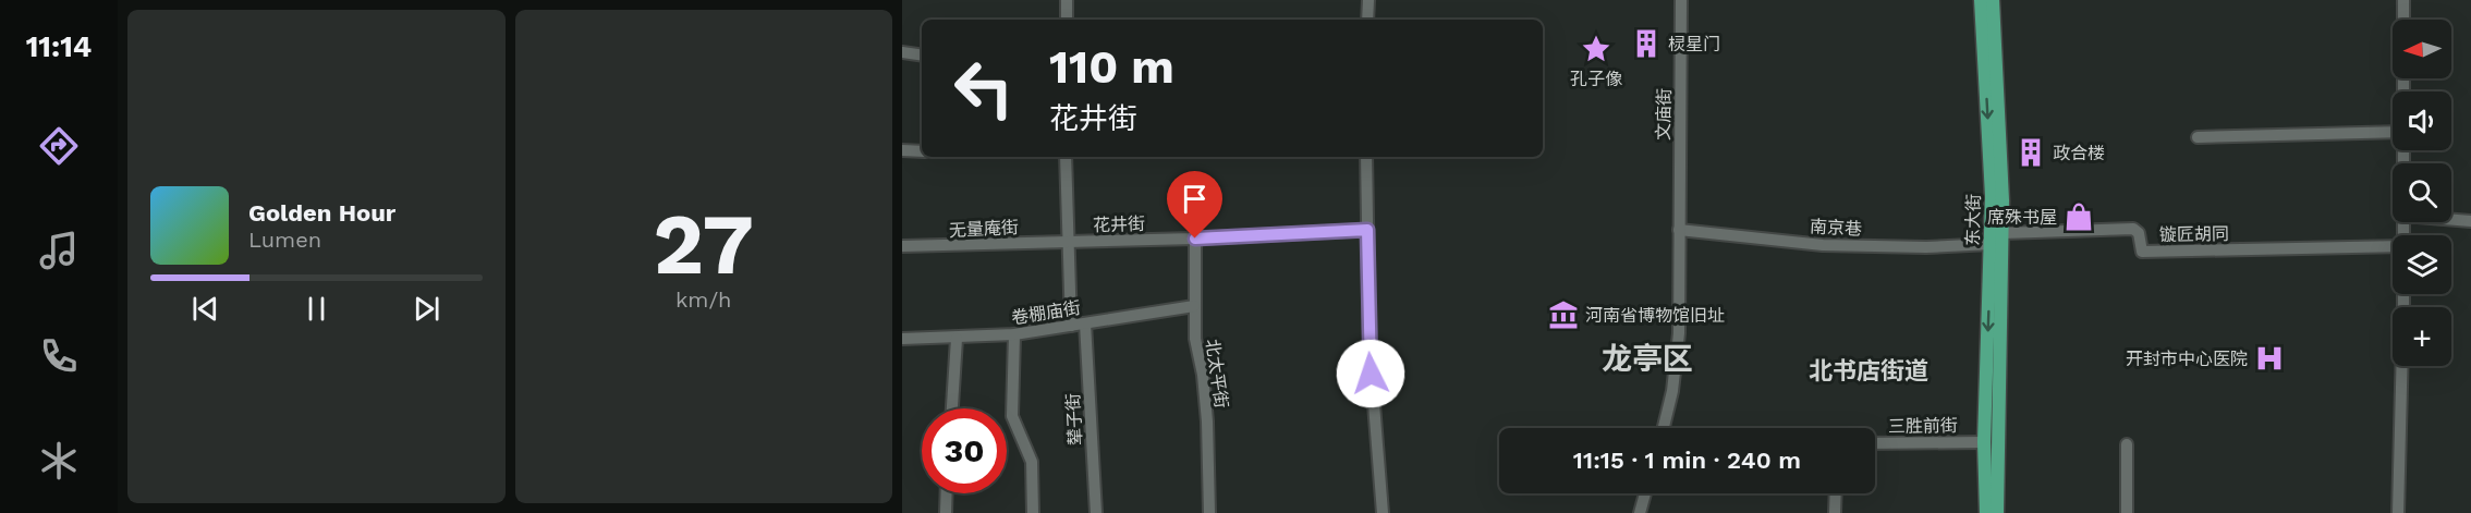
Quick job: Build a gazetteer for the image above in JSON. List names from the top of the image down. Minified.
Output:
{"streets":{"main road":["东大街"],"street":["文庙街","花井街","南京巷","无量庵街","镟匠胡同","卷棚庙街","北太平街","辇子街","三胜前街"]},"crossings":[["文庙街","南京巷"],["东大街","南京巷"],["东大街","镟匠胡同"],["东大街","三胜前街"],["花井街","无量庵街"],["花井街","北太平街"],["卷棚庙街","北太平街"],["卷棚庙街","辇子街"]],"districts":["龙亭区","北书店街道"],"places":{"building":["棂星门","政合楼"],"place":["孔子像"],"shop":["席殊书屋"],"museum":["河南省博物馆旧址"],"hospital":["开封市中心医院"]},"north":"left","page":{"tabs":"11:14","tile":["27","km/h"],"map_buttons":"+","turn":["110 m","花井街"],"song":["Golden Hour","Lumen"],"limit":"30","trip":"11:15 · 1 min · 240 m"}}
